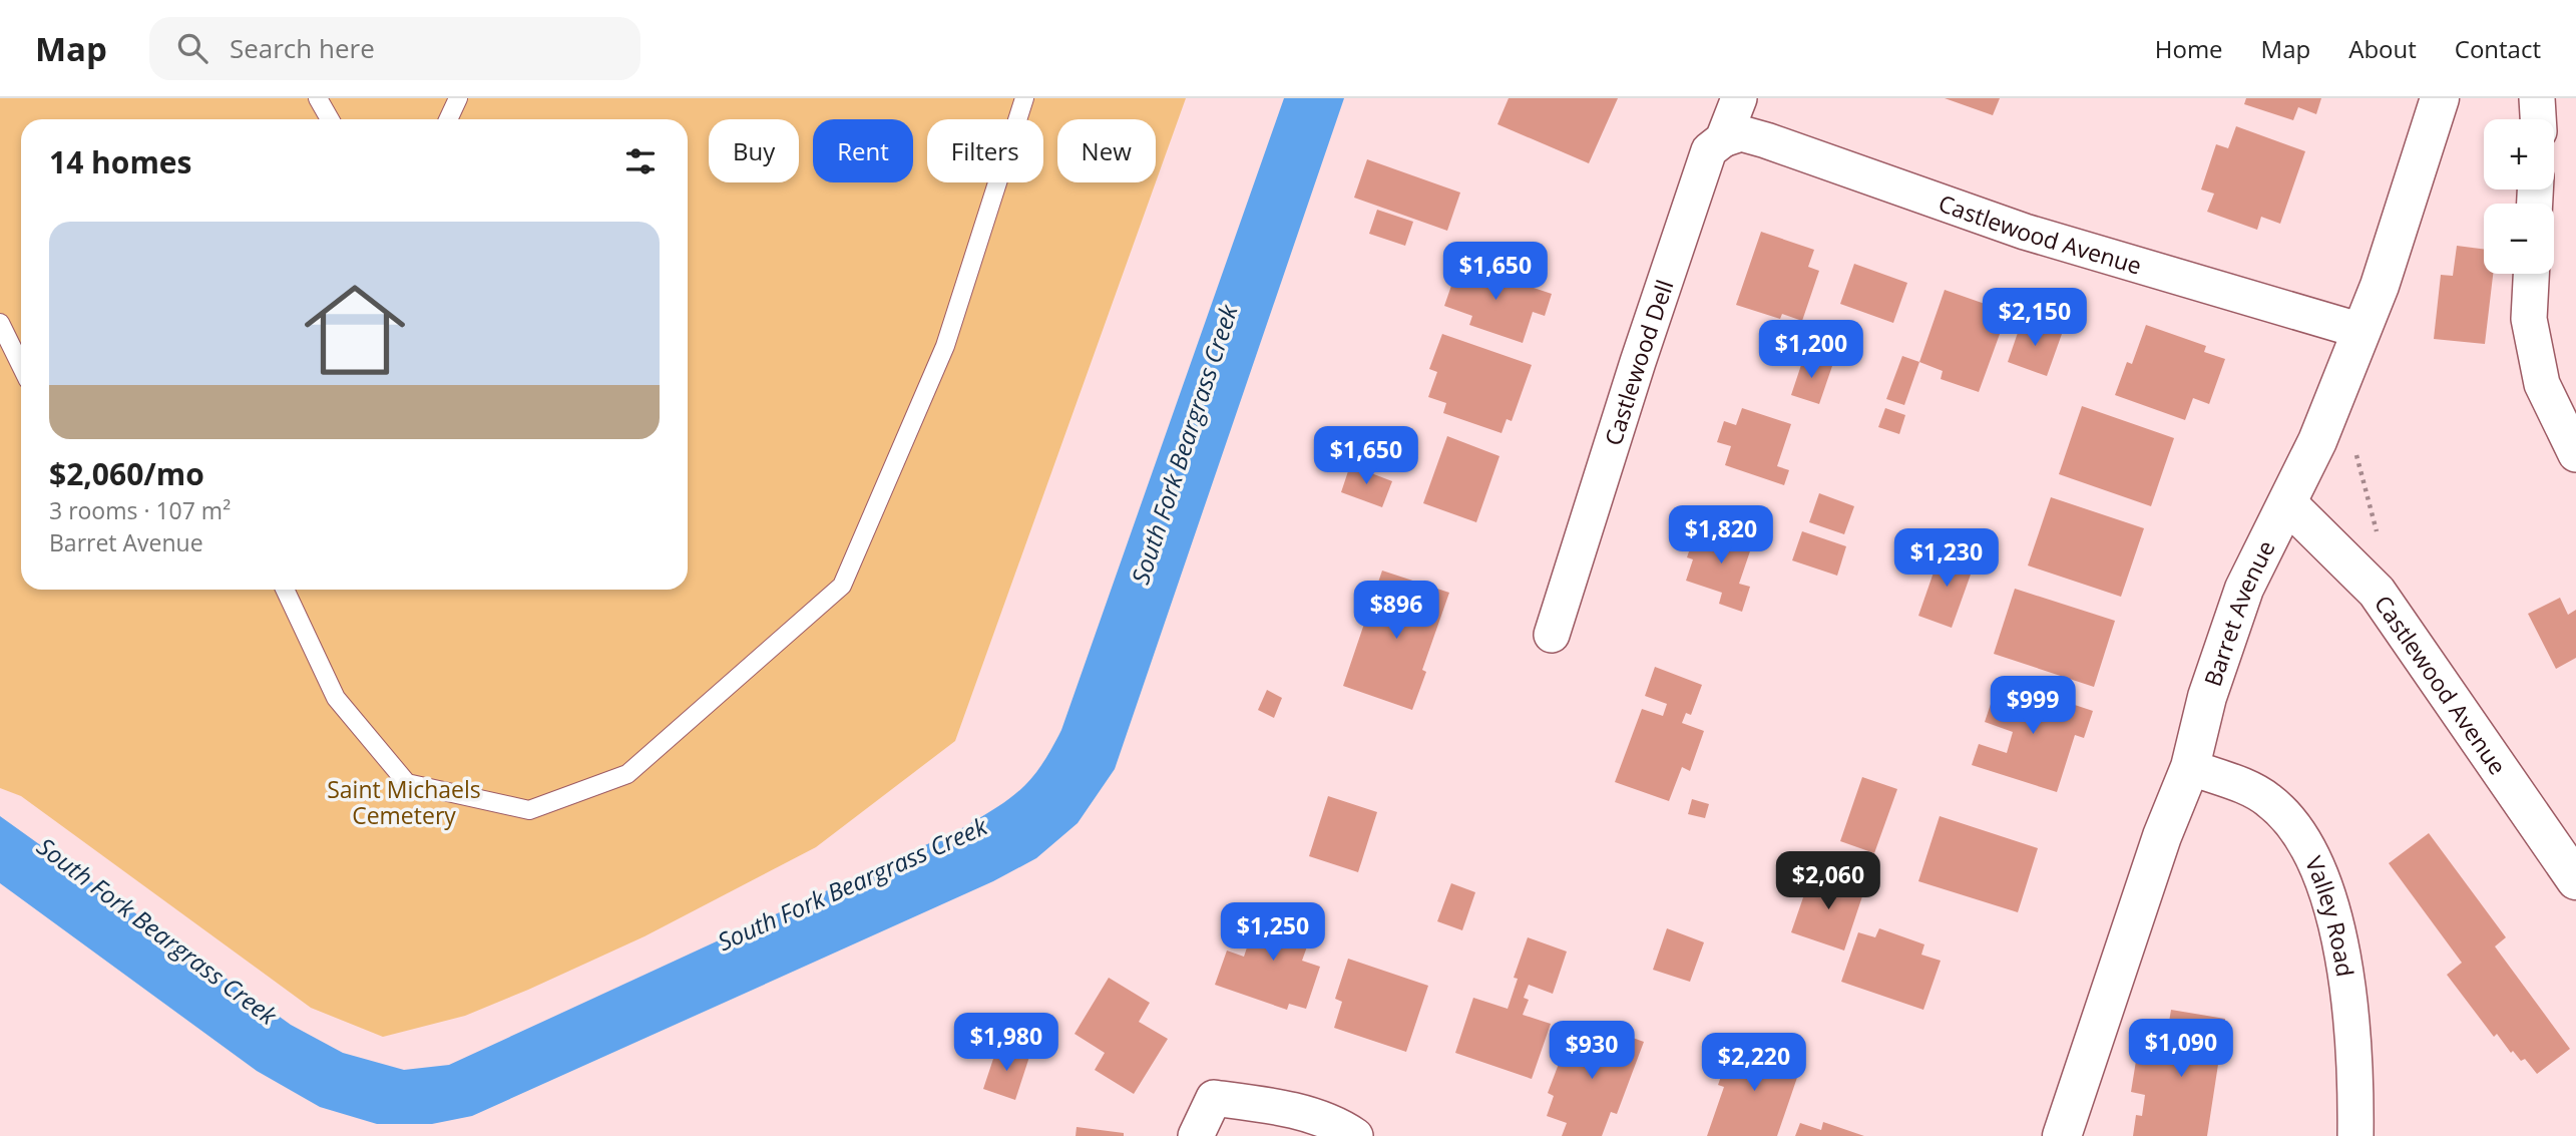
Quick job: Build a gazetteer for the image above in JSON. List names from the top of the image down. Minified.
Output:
{"streets":{"street":["Castlewood Avenue","Castlewood Dell","Barret Avenue","Valley Road"]},"crossings":[["Castlewood Avenue","Castlewood Dell"],["Castlewood Avenue","Barret Avenue"],["Barret Avenue","Valley Road"]],"water":["South Fork Beargrass Creek"],"parks":["Saint Michaels Cemetery"],"page":{"header":"Map","search":"Search here","nav":["Home","Map","About","Contact"],"map_buttons":["+","−"],"chip":["Buy","Rent","Filters","New"],"heading":"14 homes","list":[{"name":"$2,060/mo","note":"3 rooms · 107 m² · Barret Avenue"}],"price":["$1,650","$2,150","$1,200","$1,650","$1,820","$1,230","$896","$999","$2,060","$1,250","$1,980","$1,090","$930","$2,220"]}}
